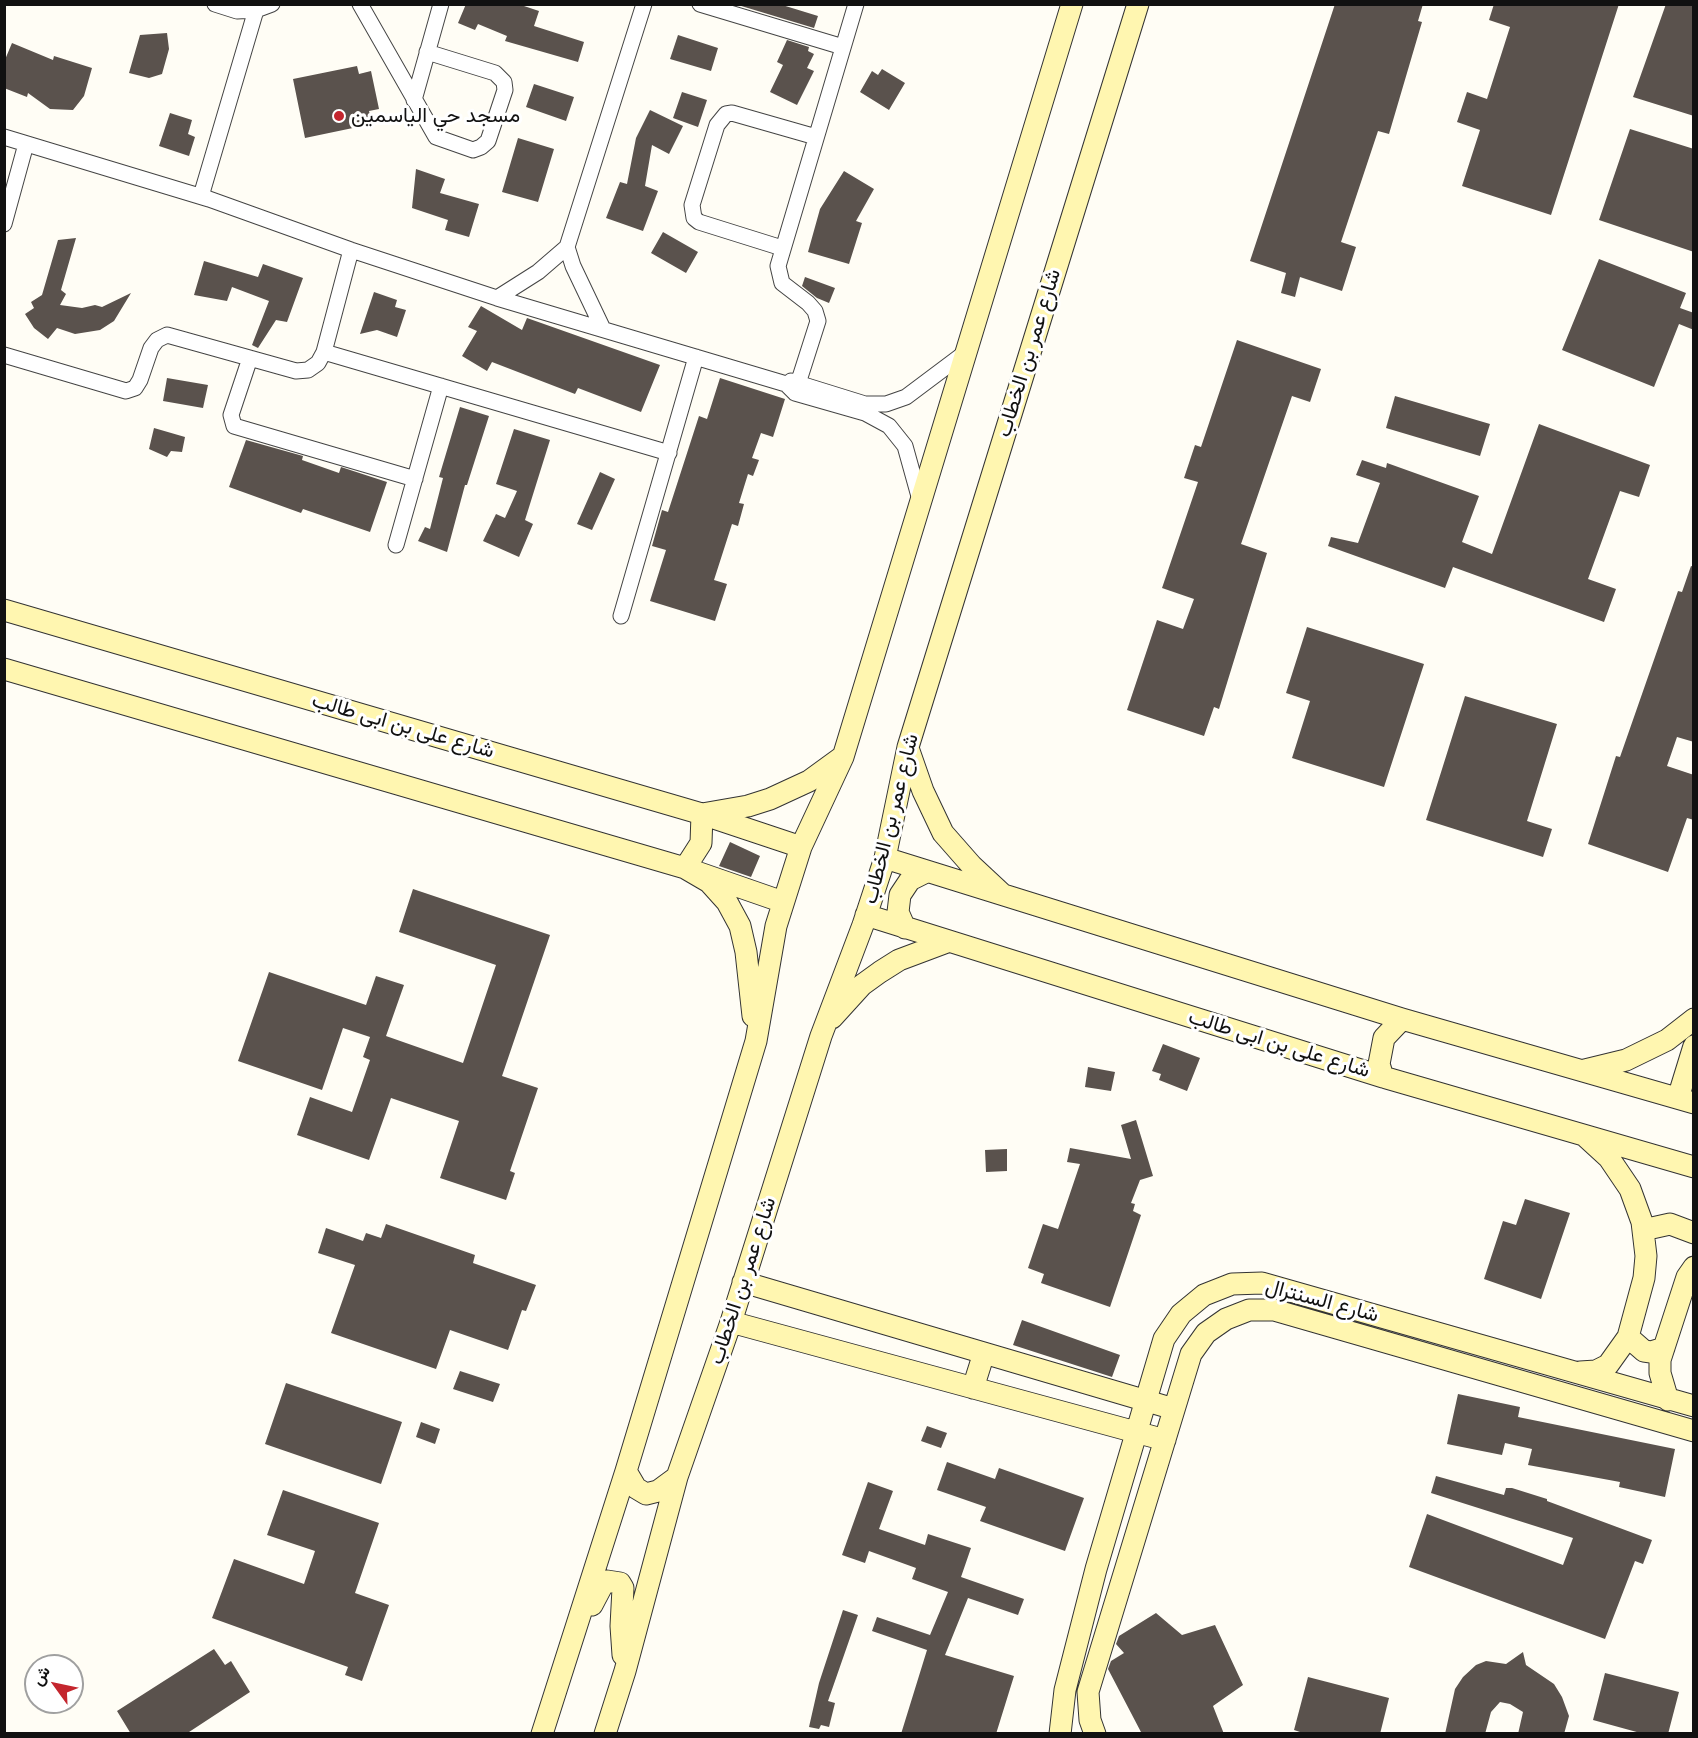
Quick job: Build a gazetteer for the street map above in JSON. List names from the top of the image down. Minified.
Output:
{"streets":{"street":["شارع عمر بن الخطاب","شارع على بن ابى طالب","شارع السنترال"]},"crossings":[["شارع عمر بن الخطاب","شارع على بن ابى طالب"]],"places":["مسجد حي الياسمين"],"north":"top left"}
